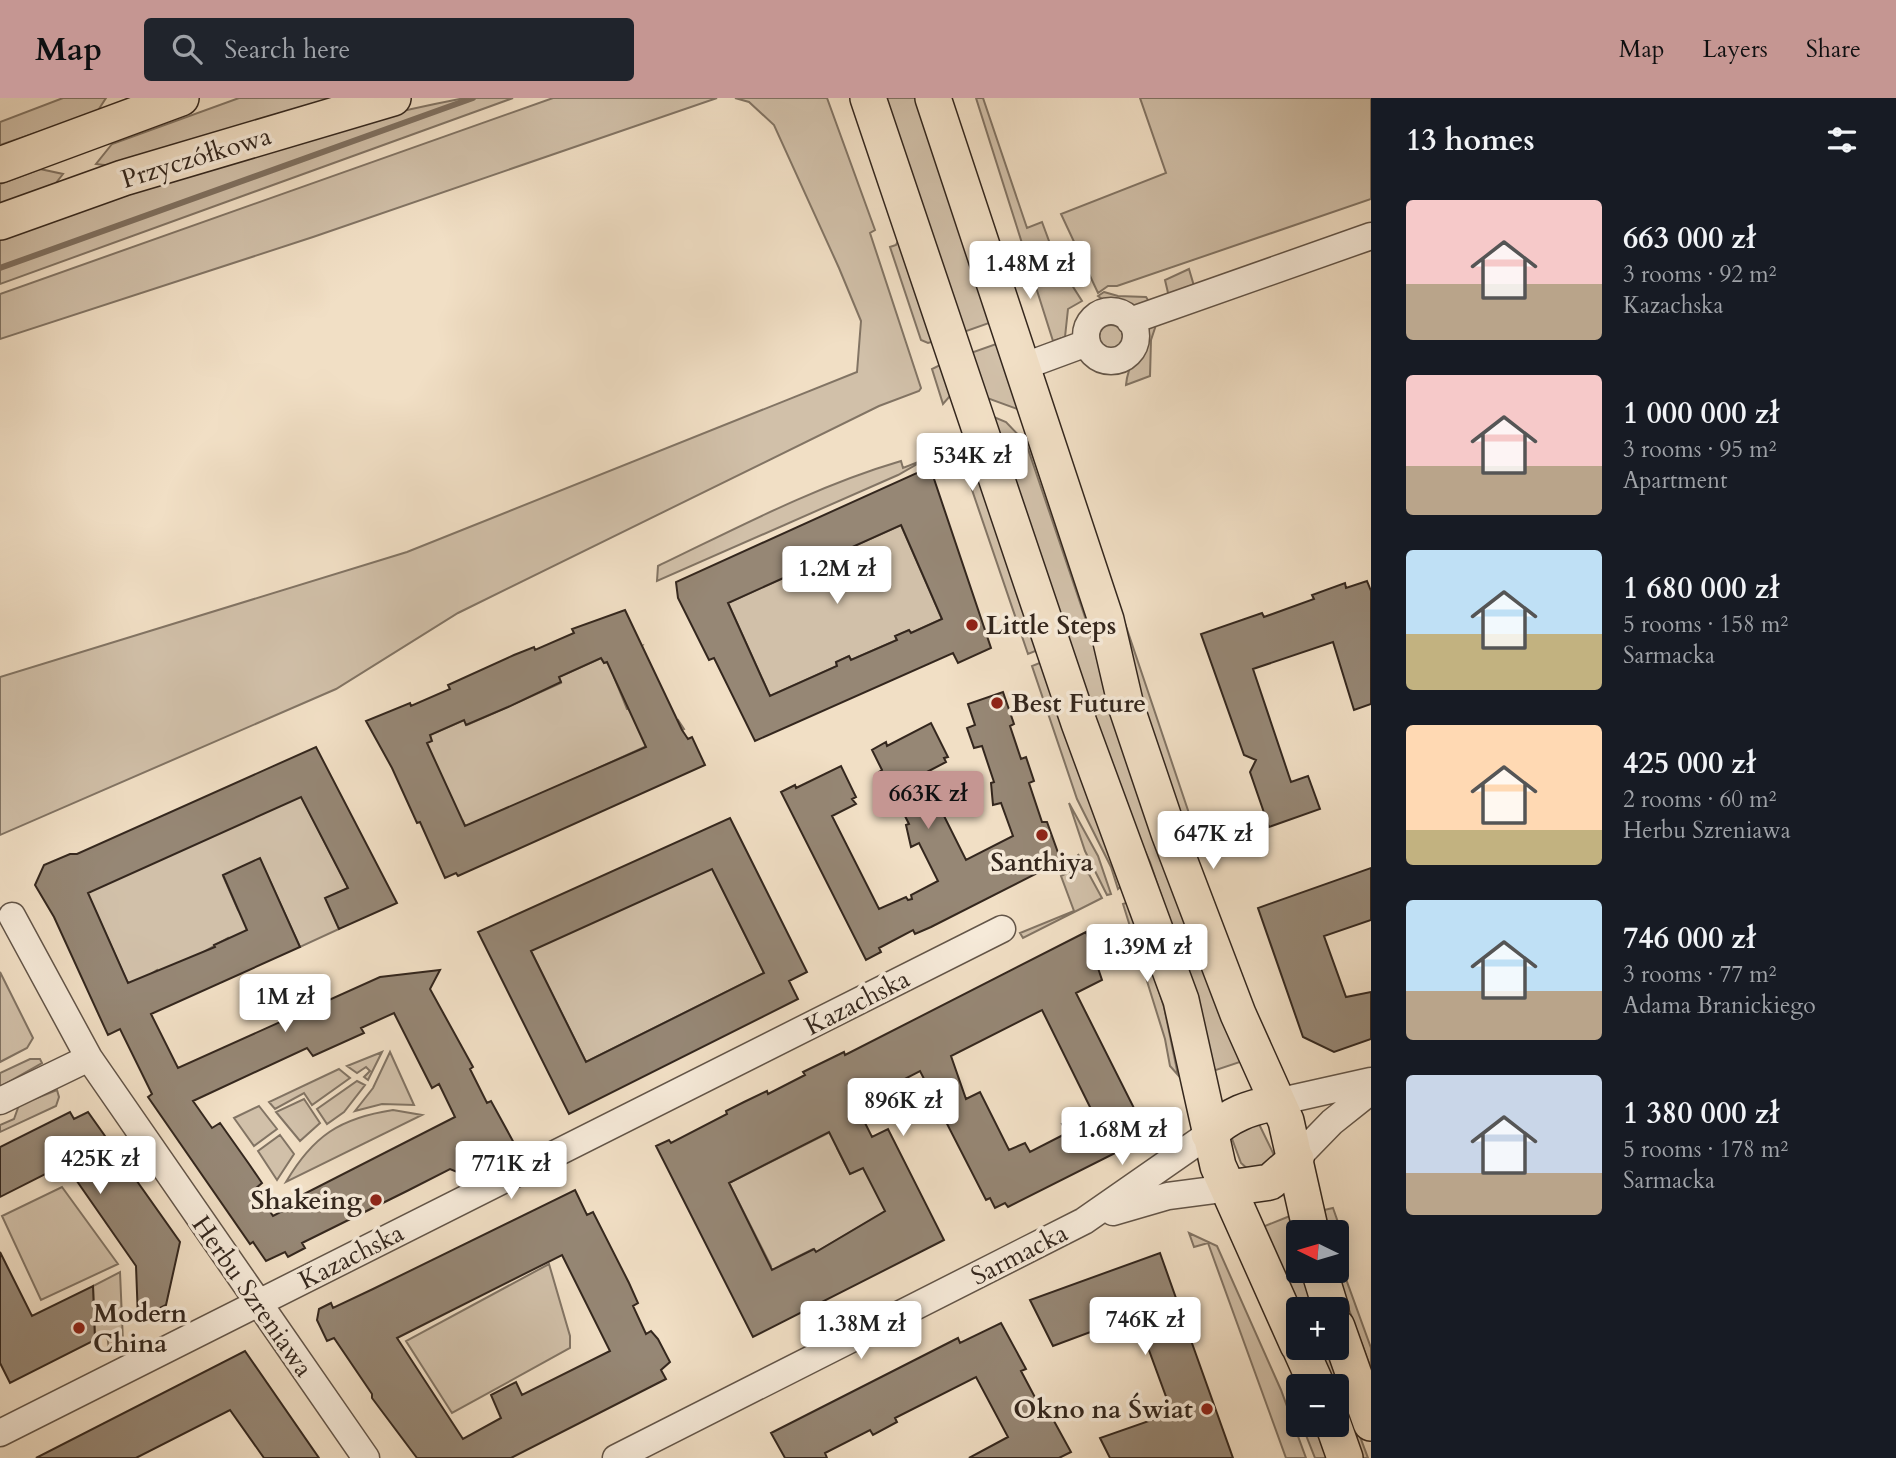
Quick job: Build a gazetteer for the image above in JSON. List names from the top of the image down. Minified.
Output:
{"streets":{"main road":["Przyczółkowa","Sarmacka"],"street":["Kazachska","Herbu Szreniawa"]},"crossings":[["Kazachska","Herbu Szreniawa"]],"places":["Little Steps","Best Future","Santhiya","Shakeing","Modern China","Okno na Świat"],"north":"left","page":{"header":"Map","search":"Search here","nav":["Map","Layers","Share"],"heading":"13 homes","list":[{"name":"663 000 zł","note":"3 rooms · 92 m² · Kazachska"},{"name":"1 000 000 zł","note":"3 rooms · 95 m² · Apartment"},{"name":"1 680 000 zł","note":"5 rooms · 158 m² · Sarmacka"},{"name":"425 000 zł","note":"2 rooms · 60 m² · Herbu Szreniawa"},{"name":"746 000 zł","note":"3 rooms · 77 m² · Adama Branickiego"},{"name":"1 380 000 zł","note":"5 rooms · 178 m² · Sarmacka"}],"price":["1.48M zł","534K zł","1.2M zł","663K zł","647K zł","1.39M zł","1M zł","896K zł","1.68M zł","425K zł","771K zł","746K zł","1.38M zł"],"map_buttons":["+","−"]}}
